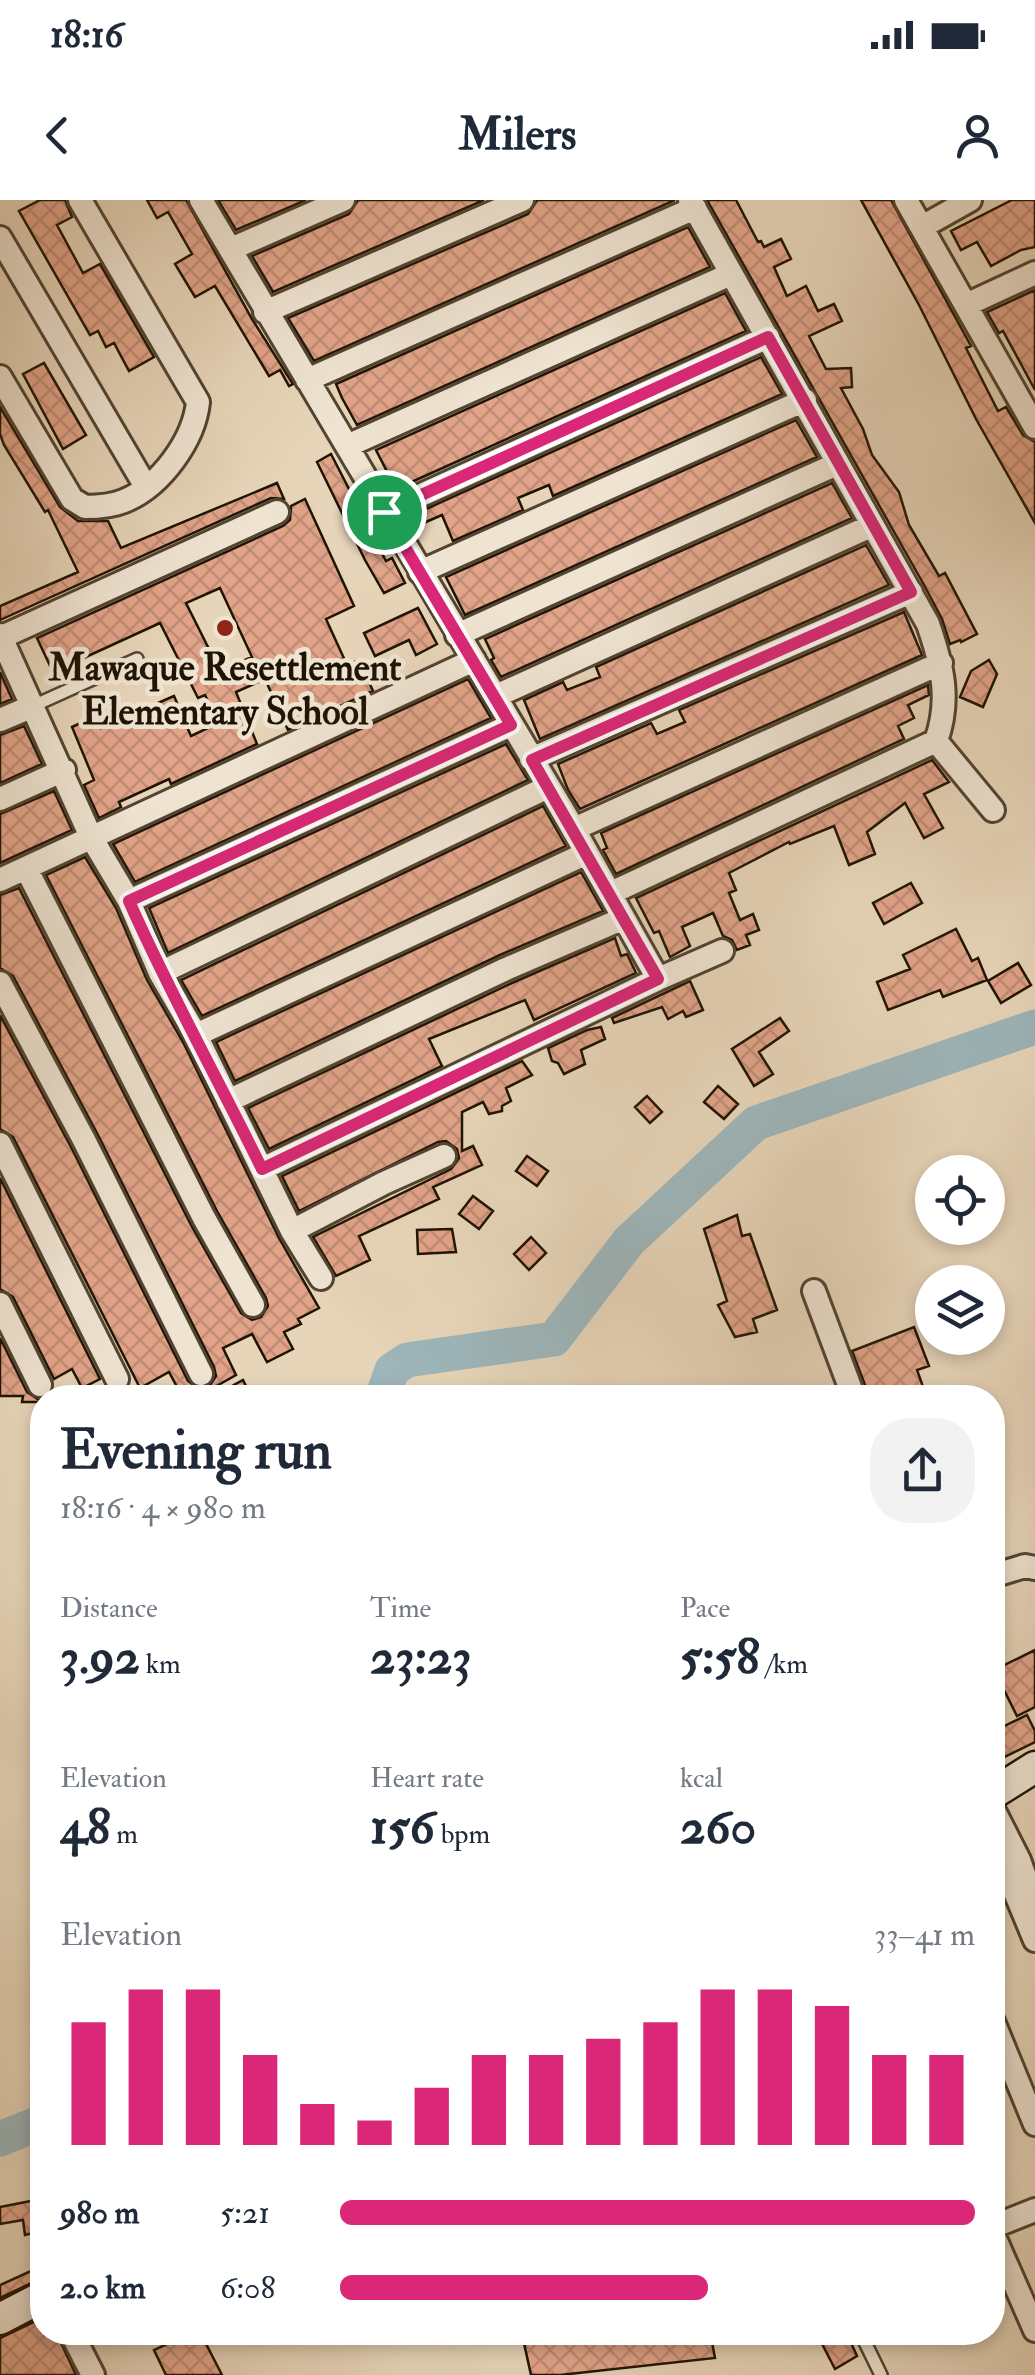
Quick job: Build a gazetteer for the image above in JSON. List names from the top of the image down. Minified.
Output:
{"places":["Mawaque Resettlement Elementary School"],"page":{"status":"18:16","header":"Milers","heading":["Evening run","18:16 · 4 × 980 m"],"stats":[["Distance","3.92 km"],["Time","23:23"],["Pace","5:58 /km"],["Elevation","48 m"],["Heart rate","156 bpm"],["kcal","260"]],"chart":["Elevation","33–41 m"],"list":[{"name":"980 m","note":"5:21"},{"name":"2.0 km","note":"6:08"}]}}
